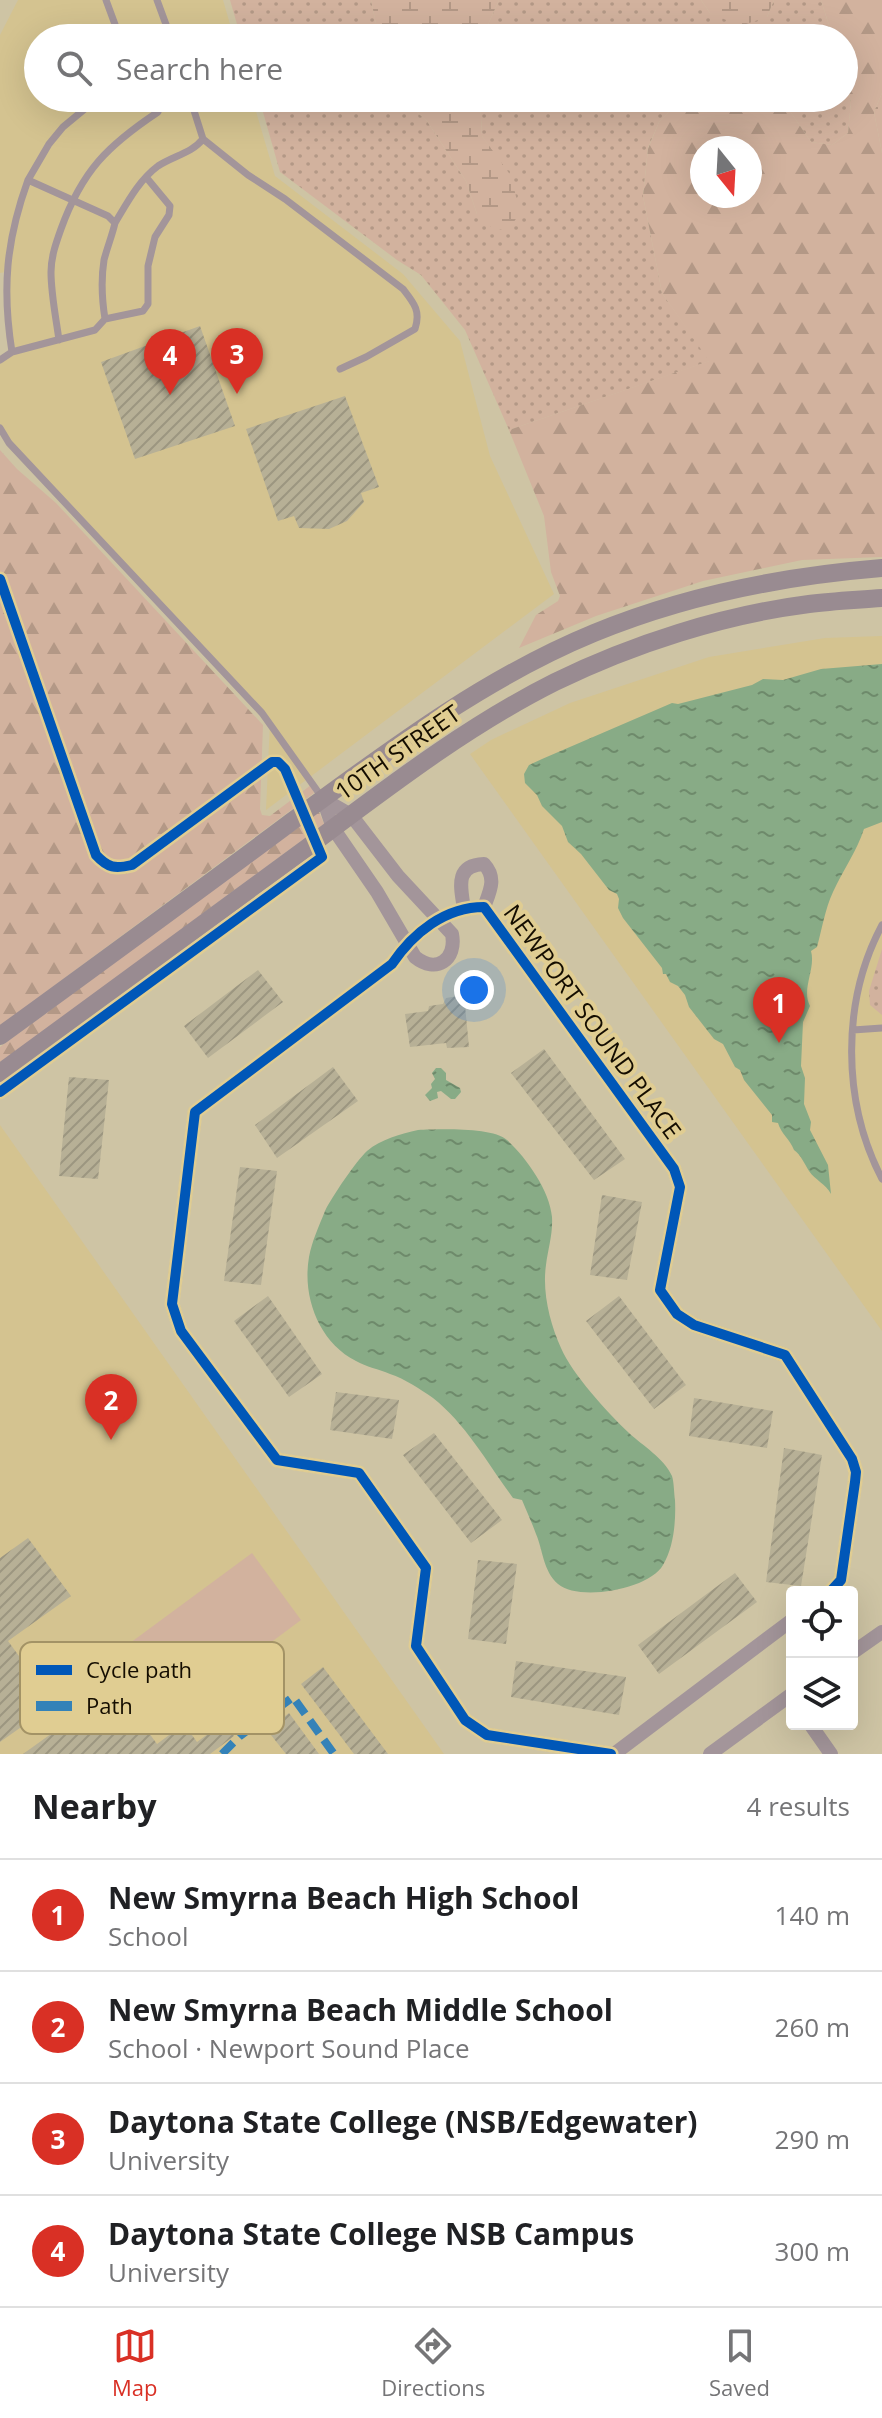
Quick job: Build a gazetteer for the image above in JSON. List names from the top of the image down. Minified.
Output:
{"streets":{"street":["10TH STREET","NEWPORT SOUND PLACE"]},"legend":["Cycle path","Path"],"north":"bottom","page":{"search":"Search here","pins":["3","4","1","2"],"heading":["Nearby","4 results"],"list":[{"mark":"1","name":"New Smyrna Beach High School","note":"School","value":"140 m"},{"mark":"2","name":"New Smyrna Beach Middle School","note":"School · Newport Sound Place","value":"260 m"},{"mark":"3","name":"Daytona State College (NSB/Edgewater)","note":"University","value":"290 m"},{"mark":"4","name":"Daytona State College NSB Campus","note":"University","value":"300 m"}],"nav":["Map","Directions","Saved"]}}
